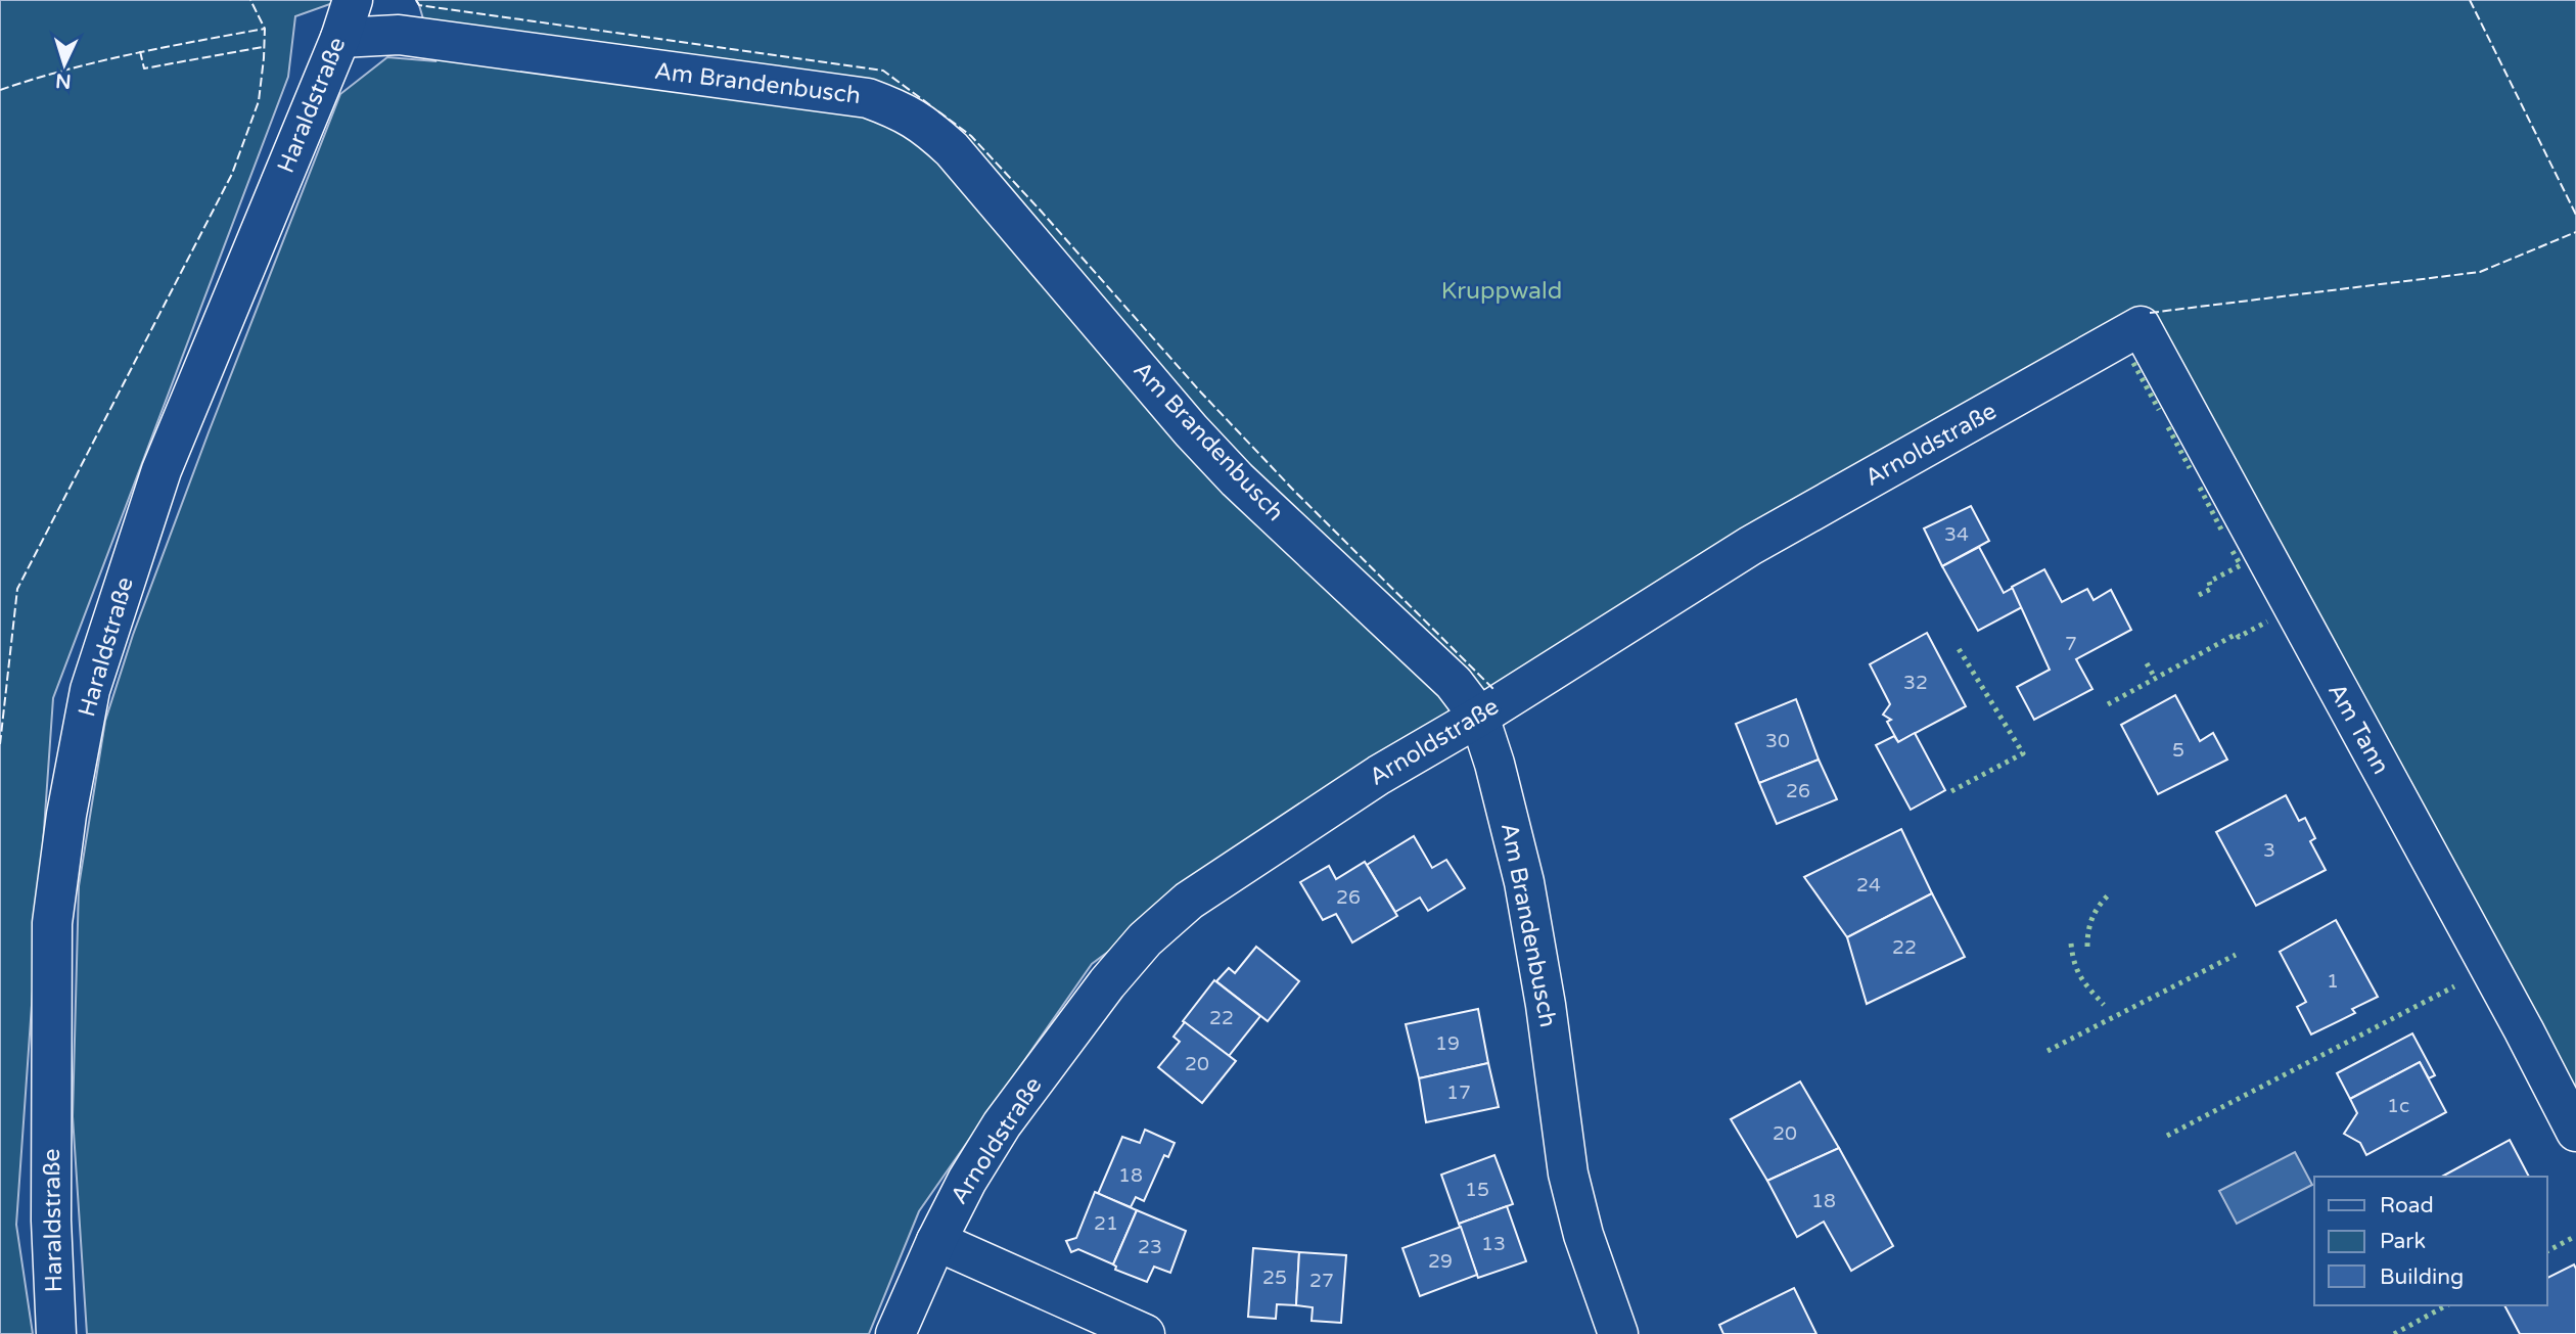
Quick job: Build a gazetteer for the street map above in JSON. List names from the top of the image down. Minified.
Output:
{"streets":{"street":["Am Brandenbusch","Haraldstraße","Arnoldstraße","Am Tann"]},"crossings":[["Am Brandenbusch","Haraldstraße"],["Am Brandenbusch","Arnoldstraße"],["Arnoldstraße","Am Tann"]],"parks":["Kruppwald"],"house_numbers":["34","7","32","30","5","26","3","24","26","22","1","22","19","20","17","1c","20","18","15","18","21","13","23","29","25","27"],"legend":["Road","Park","Building"],"north":"bottom"}
